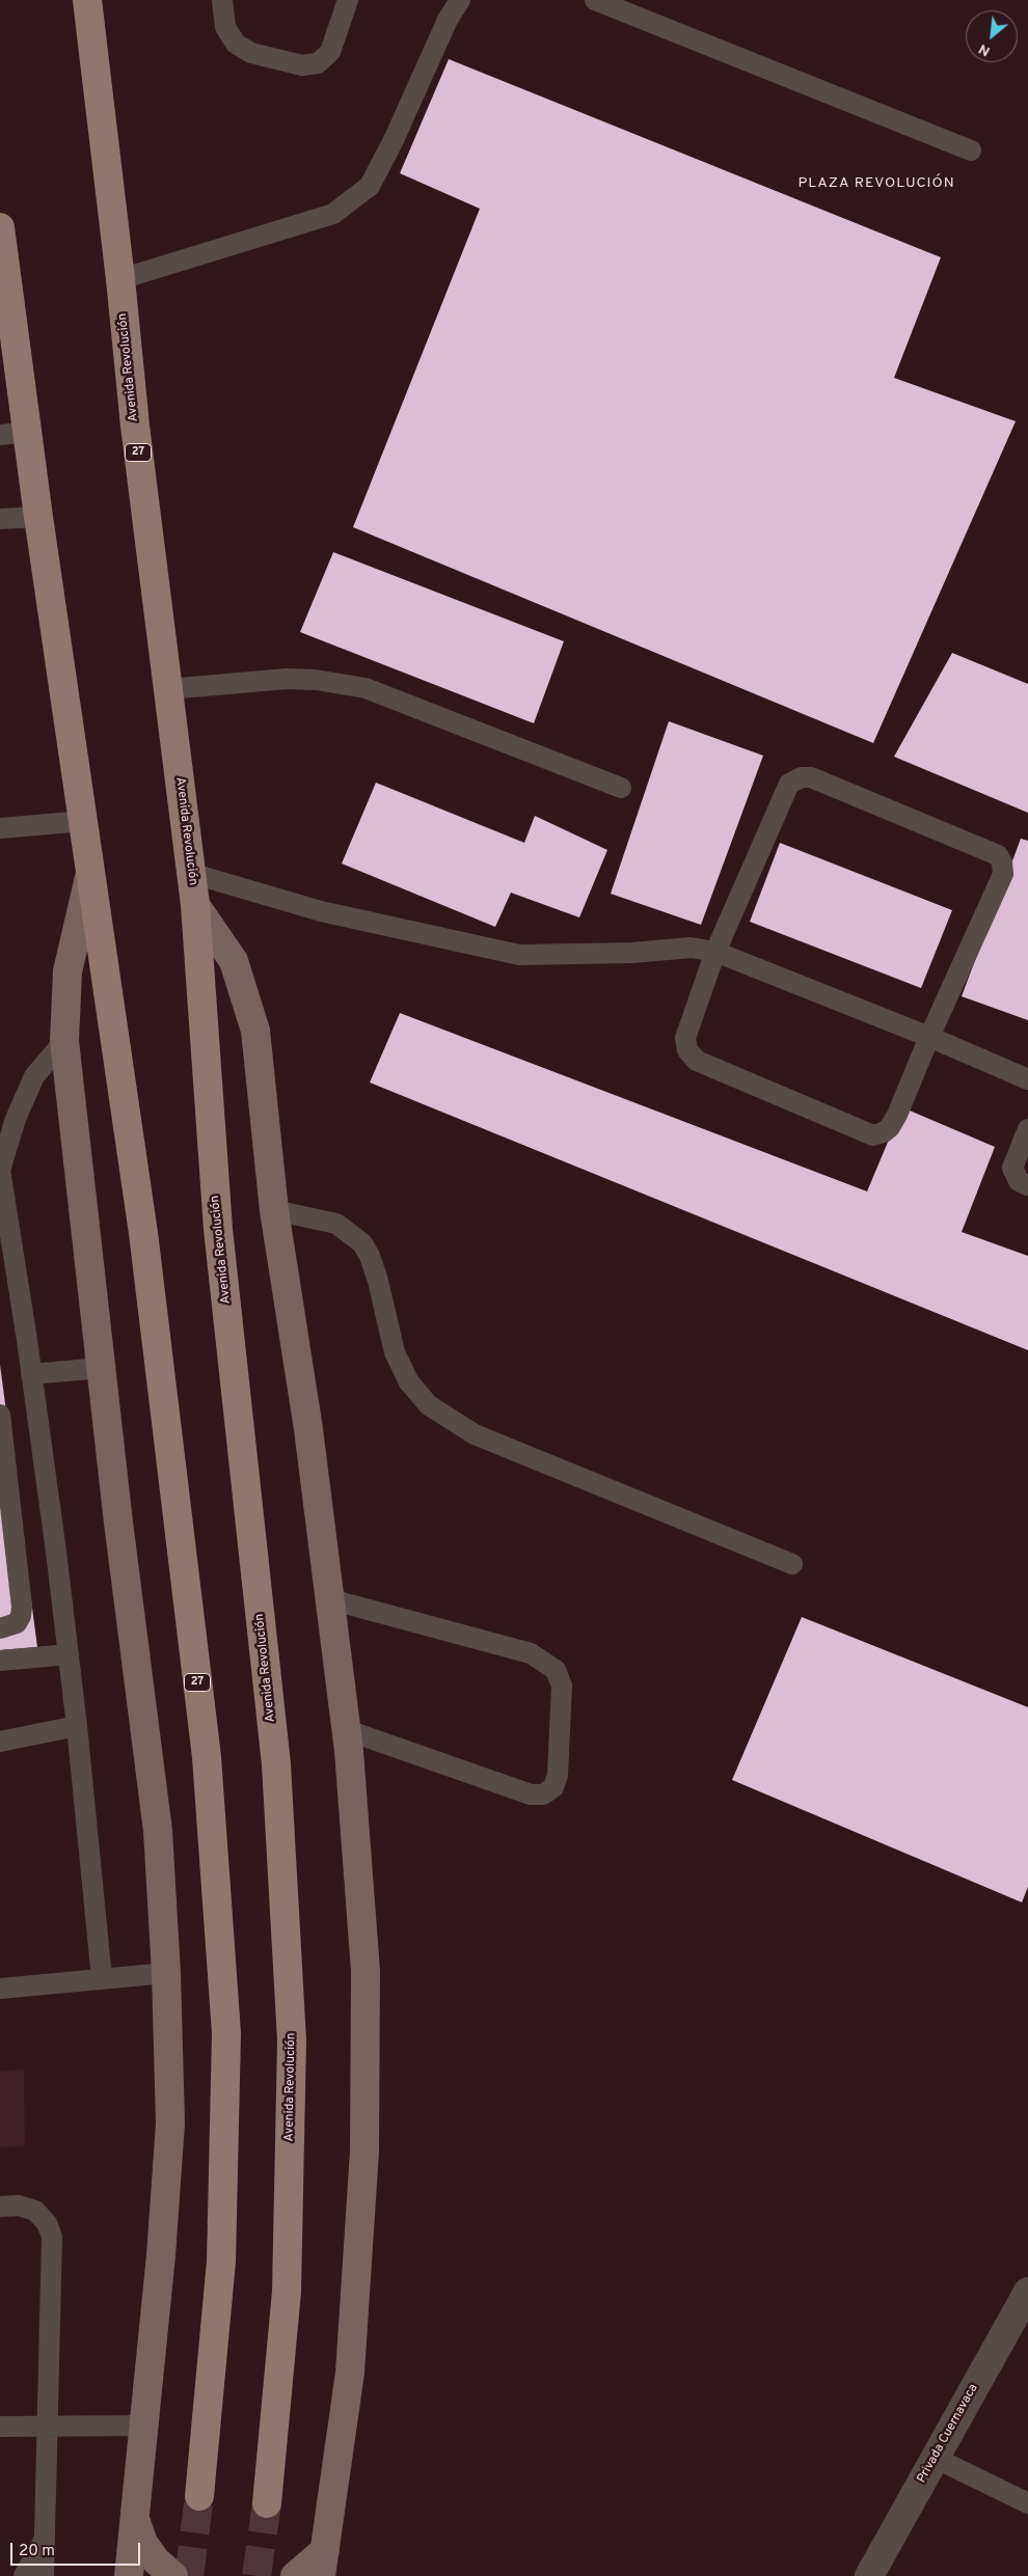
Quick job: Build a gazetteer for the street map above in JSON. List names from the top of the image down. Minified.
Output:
{"streets":{"main road":["Avenida Revolución","27"],"street":["Privada Cuernavaca"]},"districts":["PLAZA REVOLUCIÓN"],"scale_bar":"20 m","north":"bottom left"}
